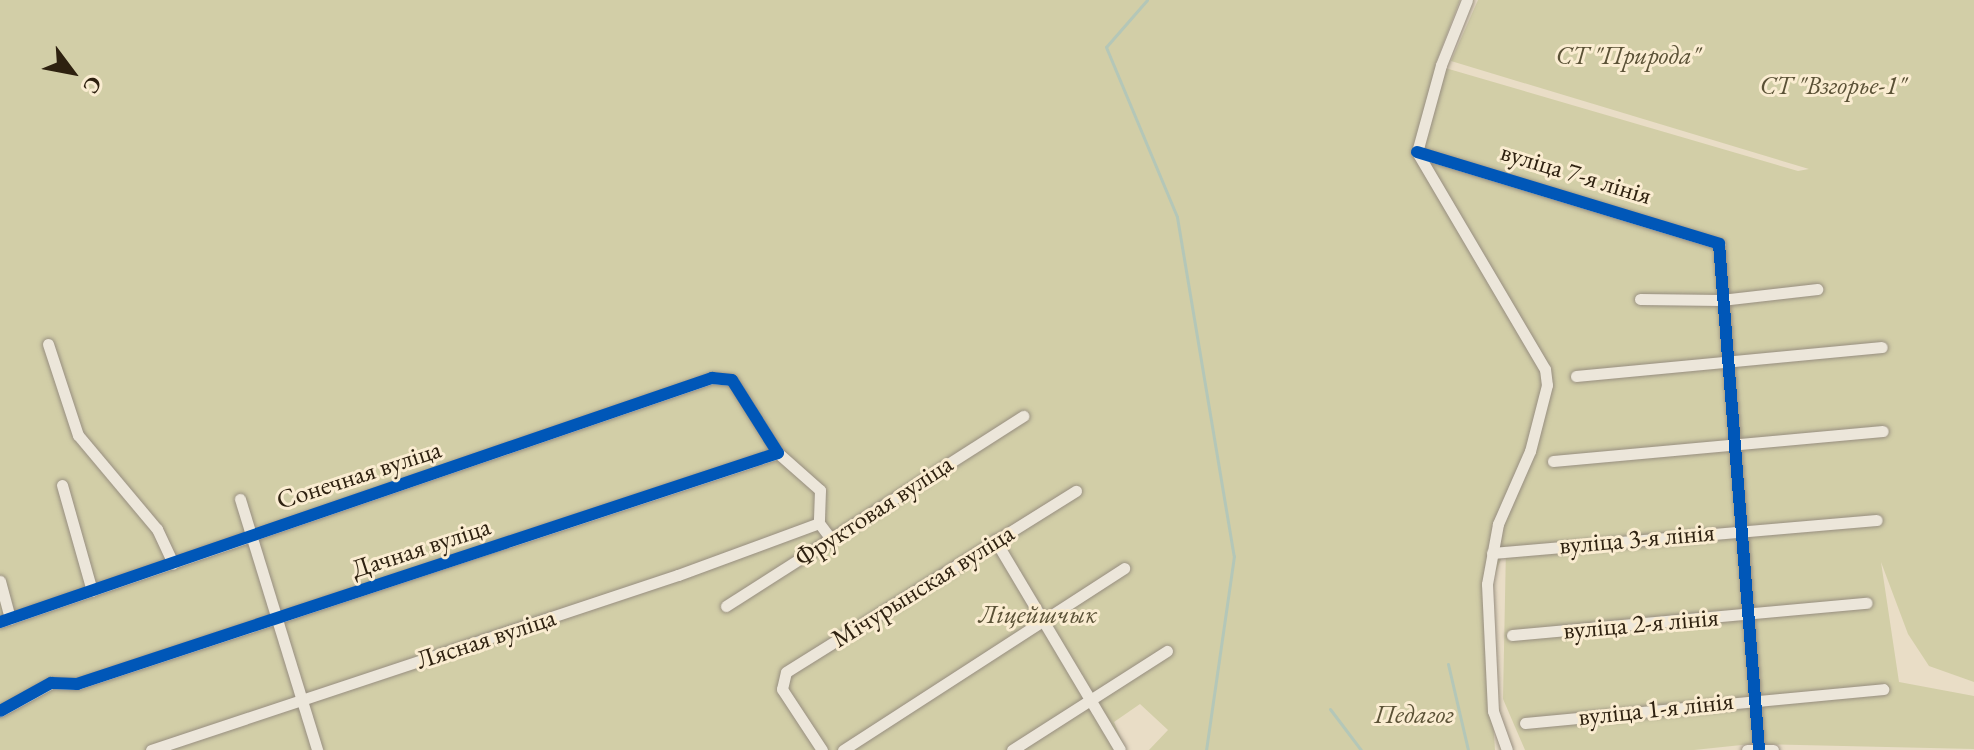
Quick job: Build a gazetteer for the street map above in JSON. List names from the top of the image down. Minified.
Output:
{"streets":{"street":["вуліца 7-я лінія","Сонечная вуліца","Фруктовая вуліца","вуліца 3-я лінія","Дачная вуліца","Мічурынская вуліца","вуліца 2-я лінія","Лясная вуліца","вуліца 1-я лінія"]},"crossings":[["Сонечная вуліца","Дачная вуліца"]],"parks":["СТ \"Природа\"","СТ \"Взгорье-1\"","Ліцейшчык","Педагог"],"north":"bottom right"}
